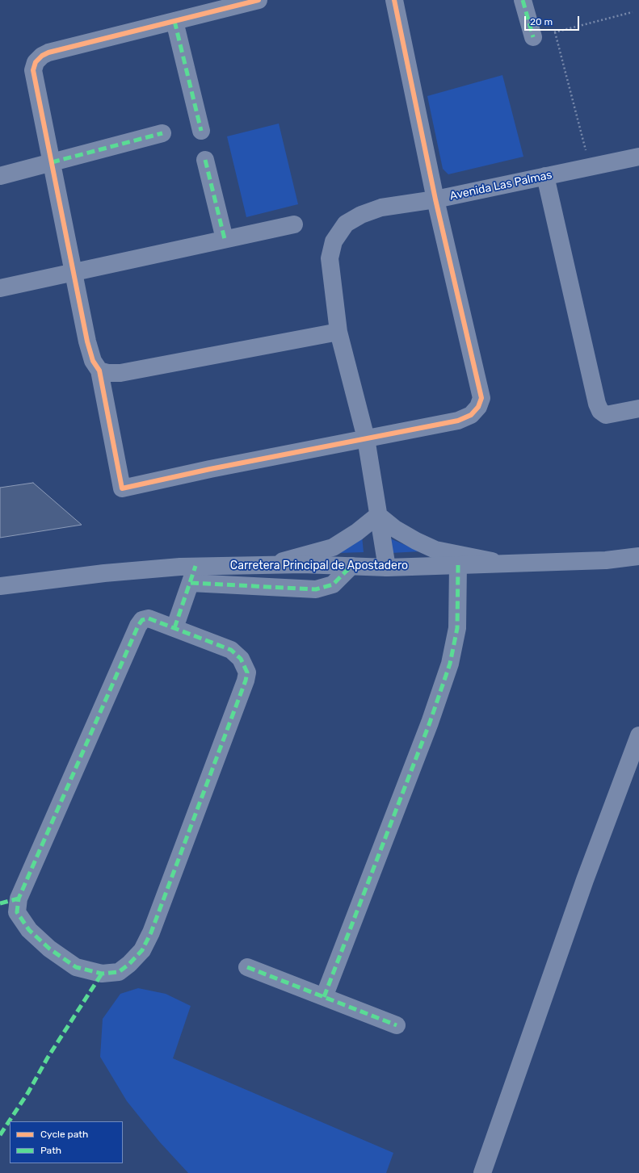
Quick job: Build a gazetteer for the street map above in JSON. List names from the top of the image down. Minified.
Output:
{"streets":{"street":["Avenida Las Palmas","Carretera Principal de Apostadero"]},"legend":["Cycle path","Path"],"scale_bar":"20 m"}
